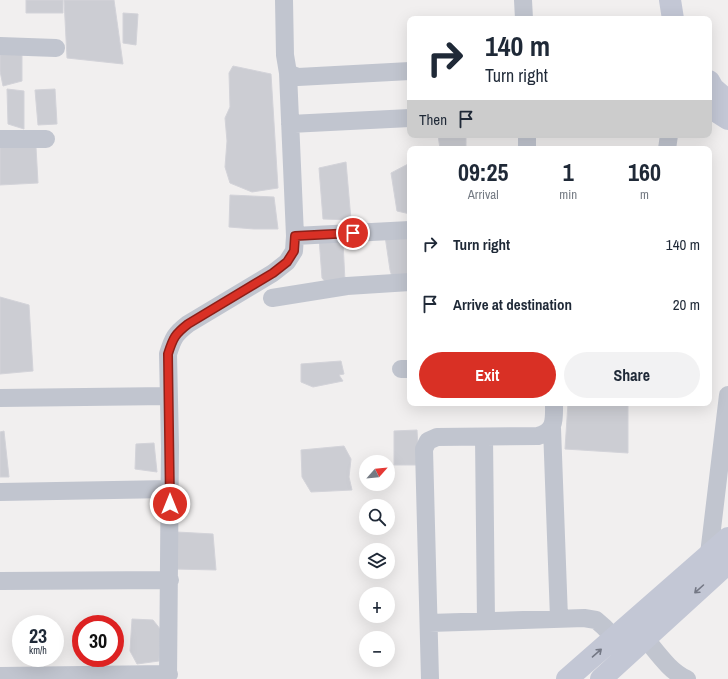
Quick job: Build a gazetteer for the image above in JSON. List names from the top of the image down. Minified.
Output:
{"north":"top right","page":{"turn":["140 m","Turn right"],"then":"Then","eta":["09:25","Arrival","1","min","160","m"],"list":[{"name":"Turn right","value":"140 m"},{"name":"Arrive at destination","value":"20 m"}],"buttons":["Exit","Share"],"map_buttons":["+","−"],"speed":"23 km/h","limit":"30"}}
